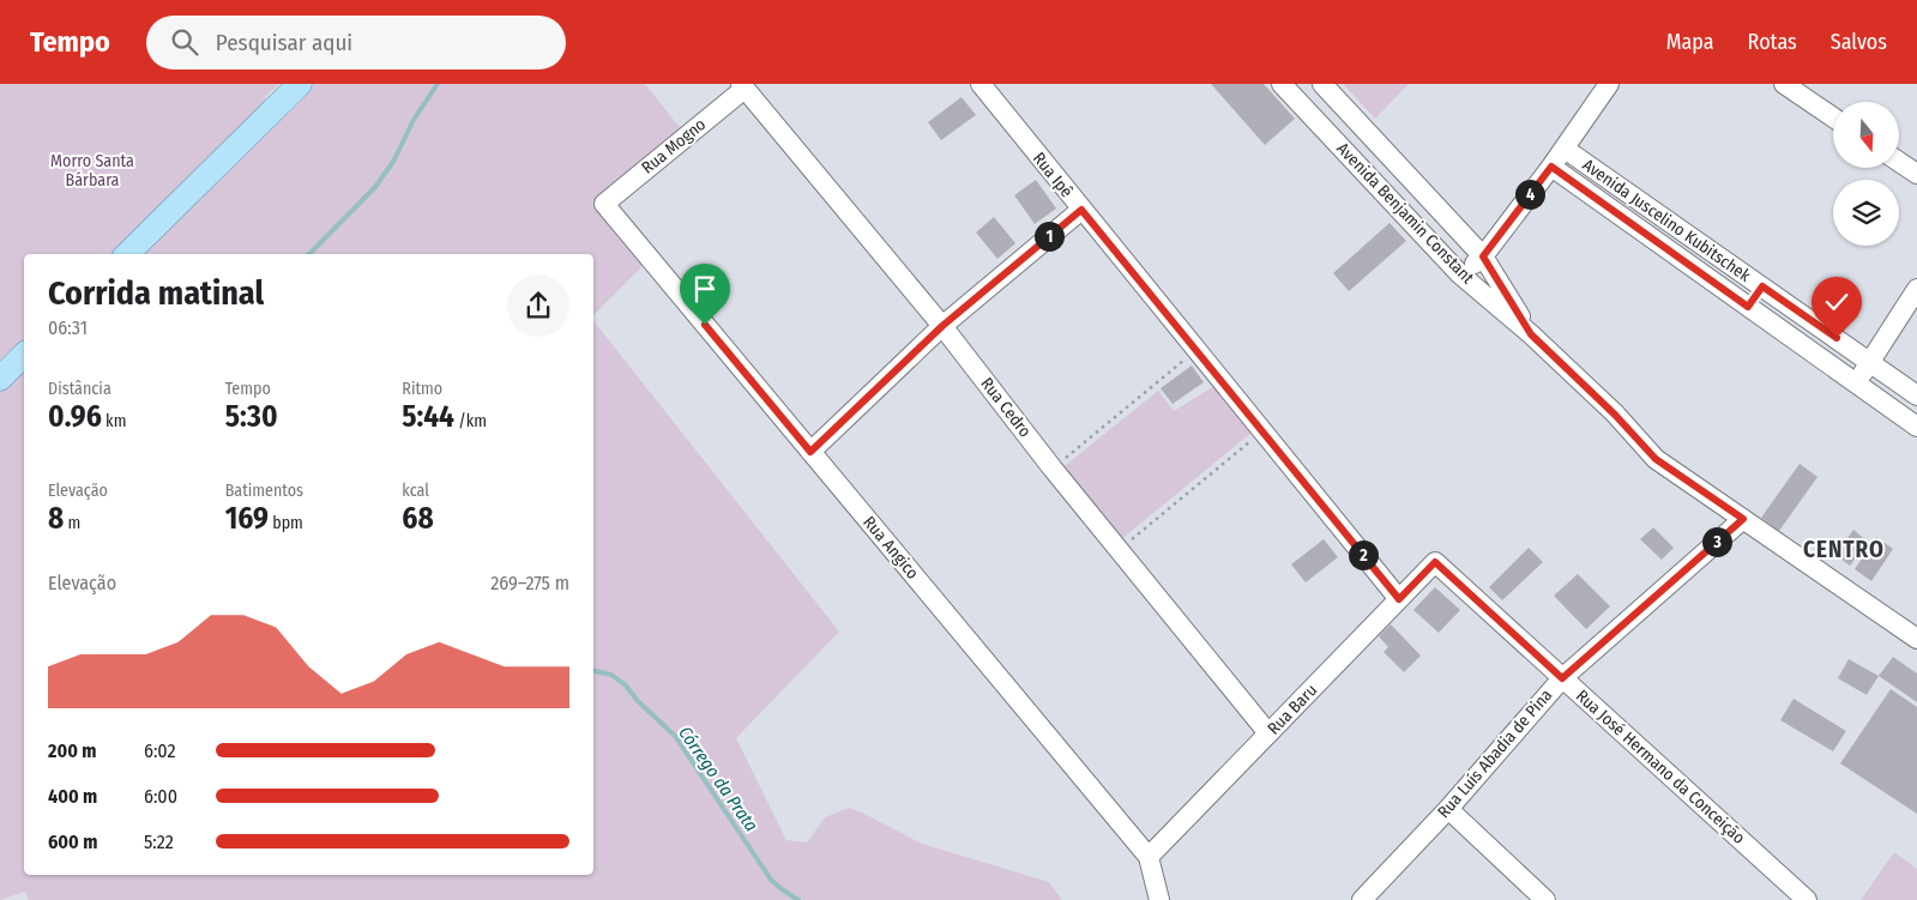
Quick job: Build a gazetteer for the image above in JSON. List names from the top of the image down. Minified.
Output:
{"streets":{"street":["Rua Mogno","Rua Ipê","Avenida Benjamin Constant","Avenida Juscelino Kubitschek","Rua Cedro","Rua Angico","Rua Baru","Rua Luís Abadia de Pina","Rua José Hermano da Conceição"]},"crossings":[["Rua Mogno","Rua Cedro"],["Rua Mogno","Rua Angico"],["Rua Ipê","Rua Baru"],["Rua Cedro","Rua Baru"],["Rua Angico","Rua Baru"],["Rua Baru","Rua José Hermano da Conceição"],["Rua Luís Abadia de Pina","Rua José Hermano da Conceição"]],"districts":["CENTRO"],"water":["Córrego da Prata"],"parks":["Morro Santa Bárbara"],"north":"bottom","page":{"header":"Tempo","search":"Pesquisar aqui","nav":["Mapa","Rotas","Salvos"],"pins":["4","1","3","2"],"heading":["Corrida matinal","06:31"],"stats":[["Distância","0.96 km"],["Tempo","5:30"],["Ritmo","5:44 /km"],["Elevação","8 m"],["Batimentos","169 bpm"],["kcal","68"]],"chart":["Elevação","269–275 m"],"list":[{"name":"200 m","note":"6:02"},{"name":"400 m","note":"6:00"},{"name":"600 m","note":"5:22"}]}}
